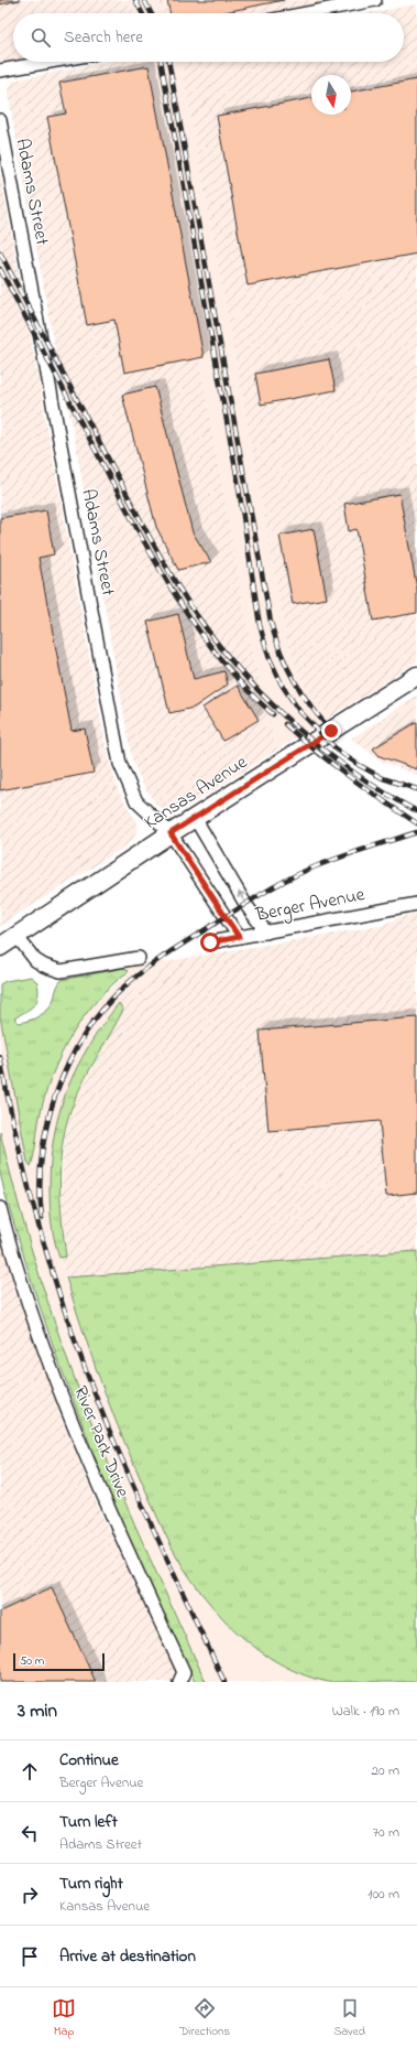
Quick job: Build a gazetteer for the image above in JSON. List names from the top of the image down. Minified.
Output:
{"streets":{"main road":["Kansas Avenue"],"street":["Adams Street","Berger Avenue","River Park Drive"]},"crossings":[["Adams Street","Kansas Avenue"],["Adams Street","Berger Avenue"]],"scale_bar":"50 m","north":"bottom","page":{"search":"Search here","scale":"50 m","heading":["3 min","Walk · 190 m"],"list":[["Continue","Berger Avenue","20 m"],["Turn left","Adams Street","70 m"],["Turn right","Kansas Avenue","100 m"],"Arrive at destination"],"nav":["Map","Directions","Saved"]}}
